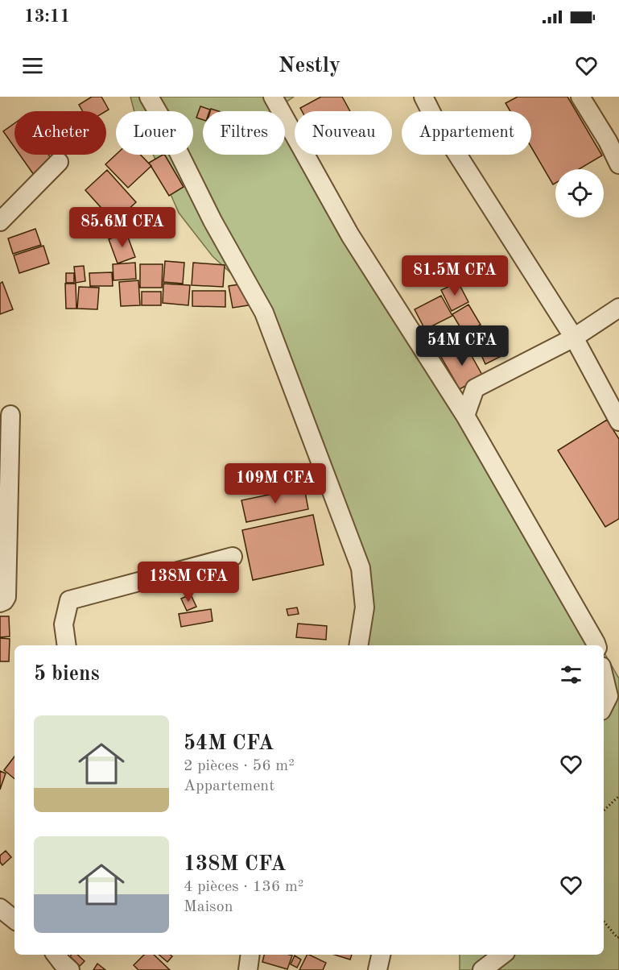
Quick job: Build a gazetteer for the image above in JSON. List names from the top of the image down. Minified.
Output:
{"page":{"status":"13:11","header":"Nestly","chip":["Acheter","Louer","Filtres","Nouveau","Appartement"],"price":["85.6M CFA","81.5M CFA","54M CFA","109M CFA","138M CFA"],"heading":"5 biens","list":[{"name":"54M CFA","note":"2 pièces · 56 m² · Appartement"},{"name":"138M CFA","note":"4 pièces · 136 m² · Maison"}]}}
